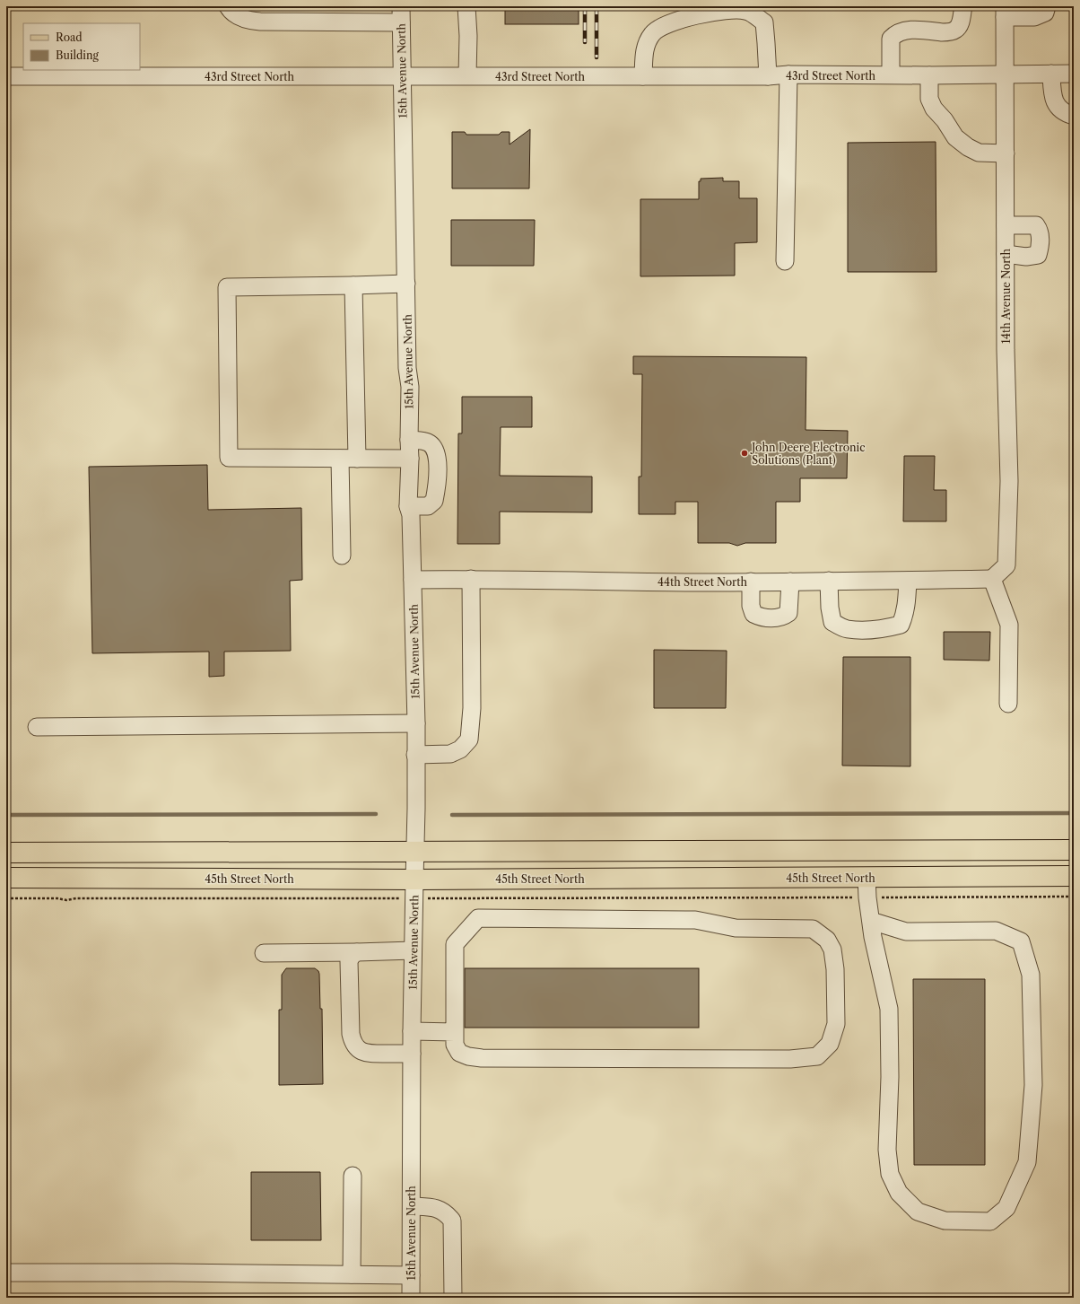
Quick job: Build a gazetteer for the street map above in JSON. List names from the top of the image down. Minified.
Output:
{"streets":{"main road":["45th Street North"],"street":["15th Avenue North","43rd Street North","14th Avenue North","44th Street North"]},"crossings":[["15th Avenue North","43rd Street North"],["15th Avenue North","44th Street North"],["15th Avenue North","45th Street North"],["43rd Street North","14th Avenue North"],["14th Avenue North","44th Street North"]],"places":["John Deere Electronic Solutions (Plant)"],"legend":["Road","Building"]}
